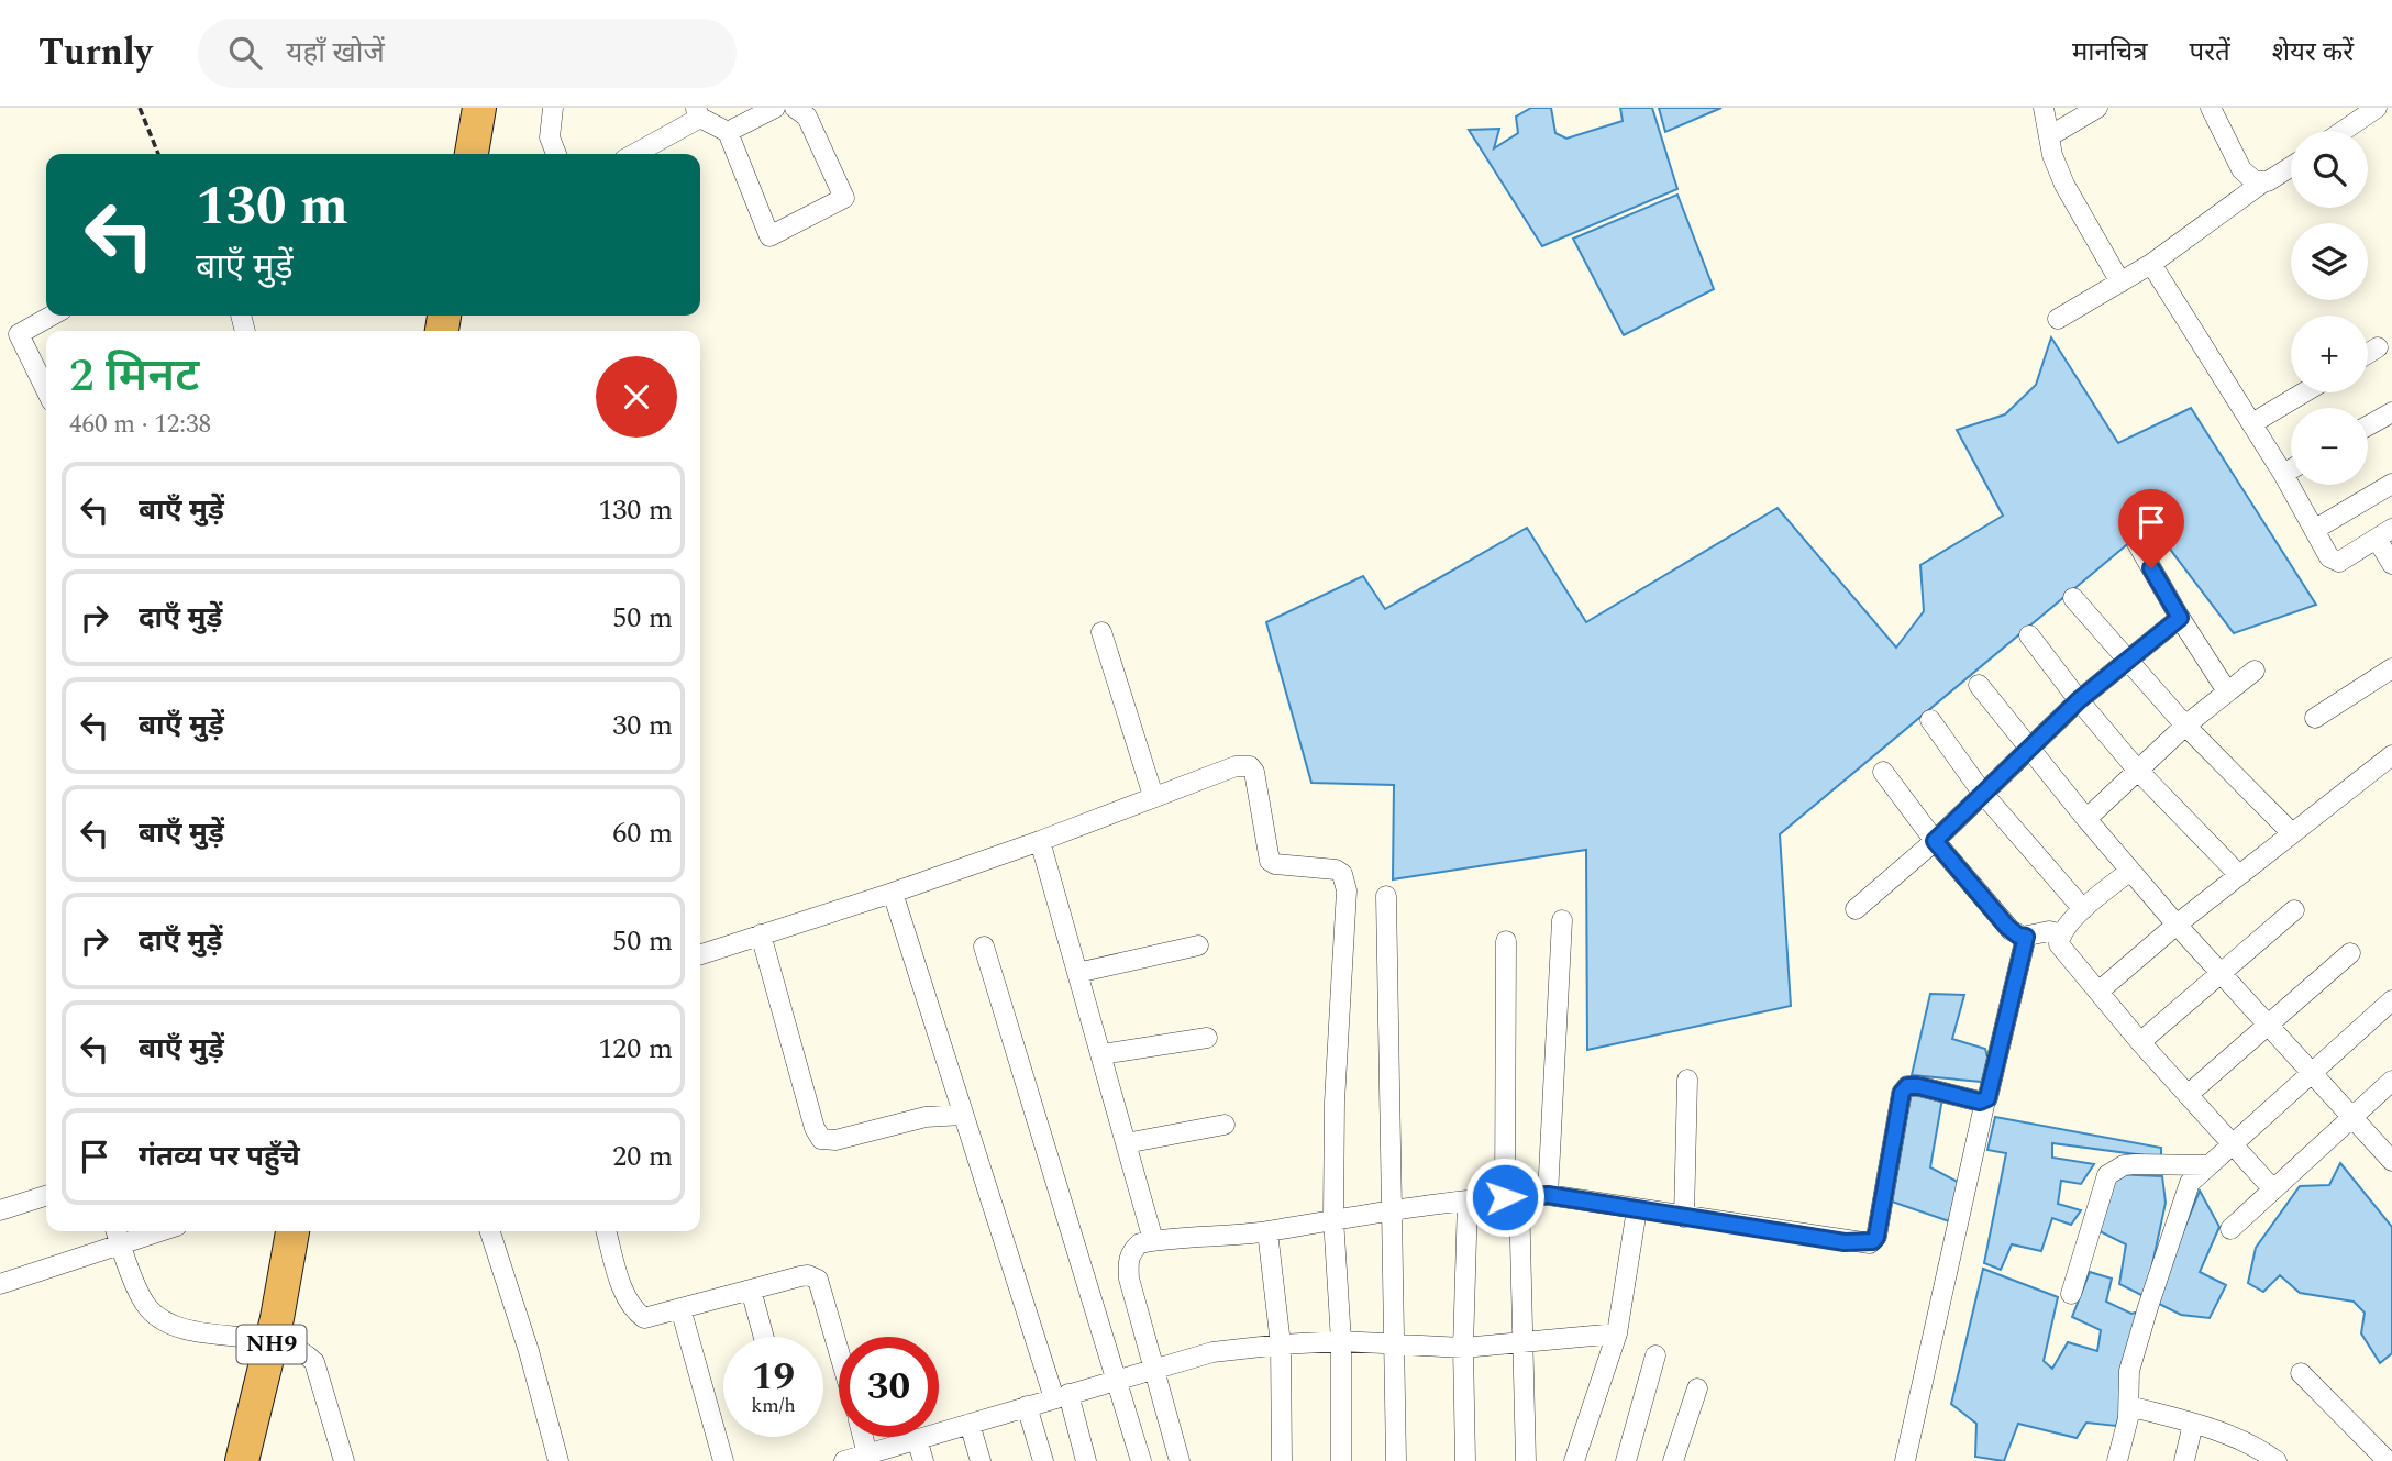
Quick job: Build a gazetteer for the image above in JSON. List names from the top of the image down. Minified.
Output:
{"streets":{"highway":["NH9"]},"page":{"header":"Turnly","search":"यहाँ खोजें","nav":["मानचित्र","परतें","शेयर करें"],"map_buttons":["+","−"],"turn":["130 m","बाएँ मुड़ें"],"heading":["2 मिनट","460 m · 12:38"],"list":[{"name":"बाएँ मुड़ें","value":"130 m"},{"name":"दाएँ मुड़ें","value":"50 m"},{"name":"बाएँ मुड़ें","value":"30 m"},{"name":"बाएँ मुड़ें","value":"60 m"},{"name":"दाएँ मुड़ें","value":"50 m"},{"name":"बाएँ मुड़ें","value":"120 m"},{"name":"गंतव्य पर पहुँचे","value":"20 m"}],"speed":"19 km/h","limit":"30"}}
